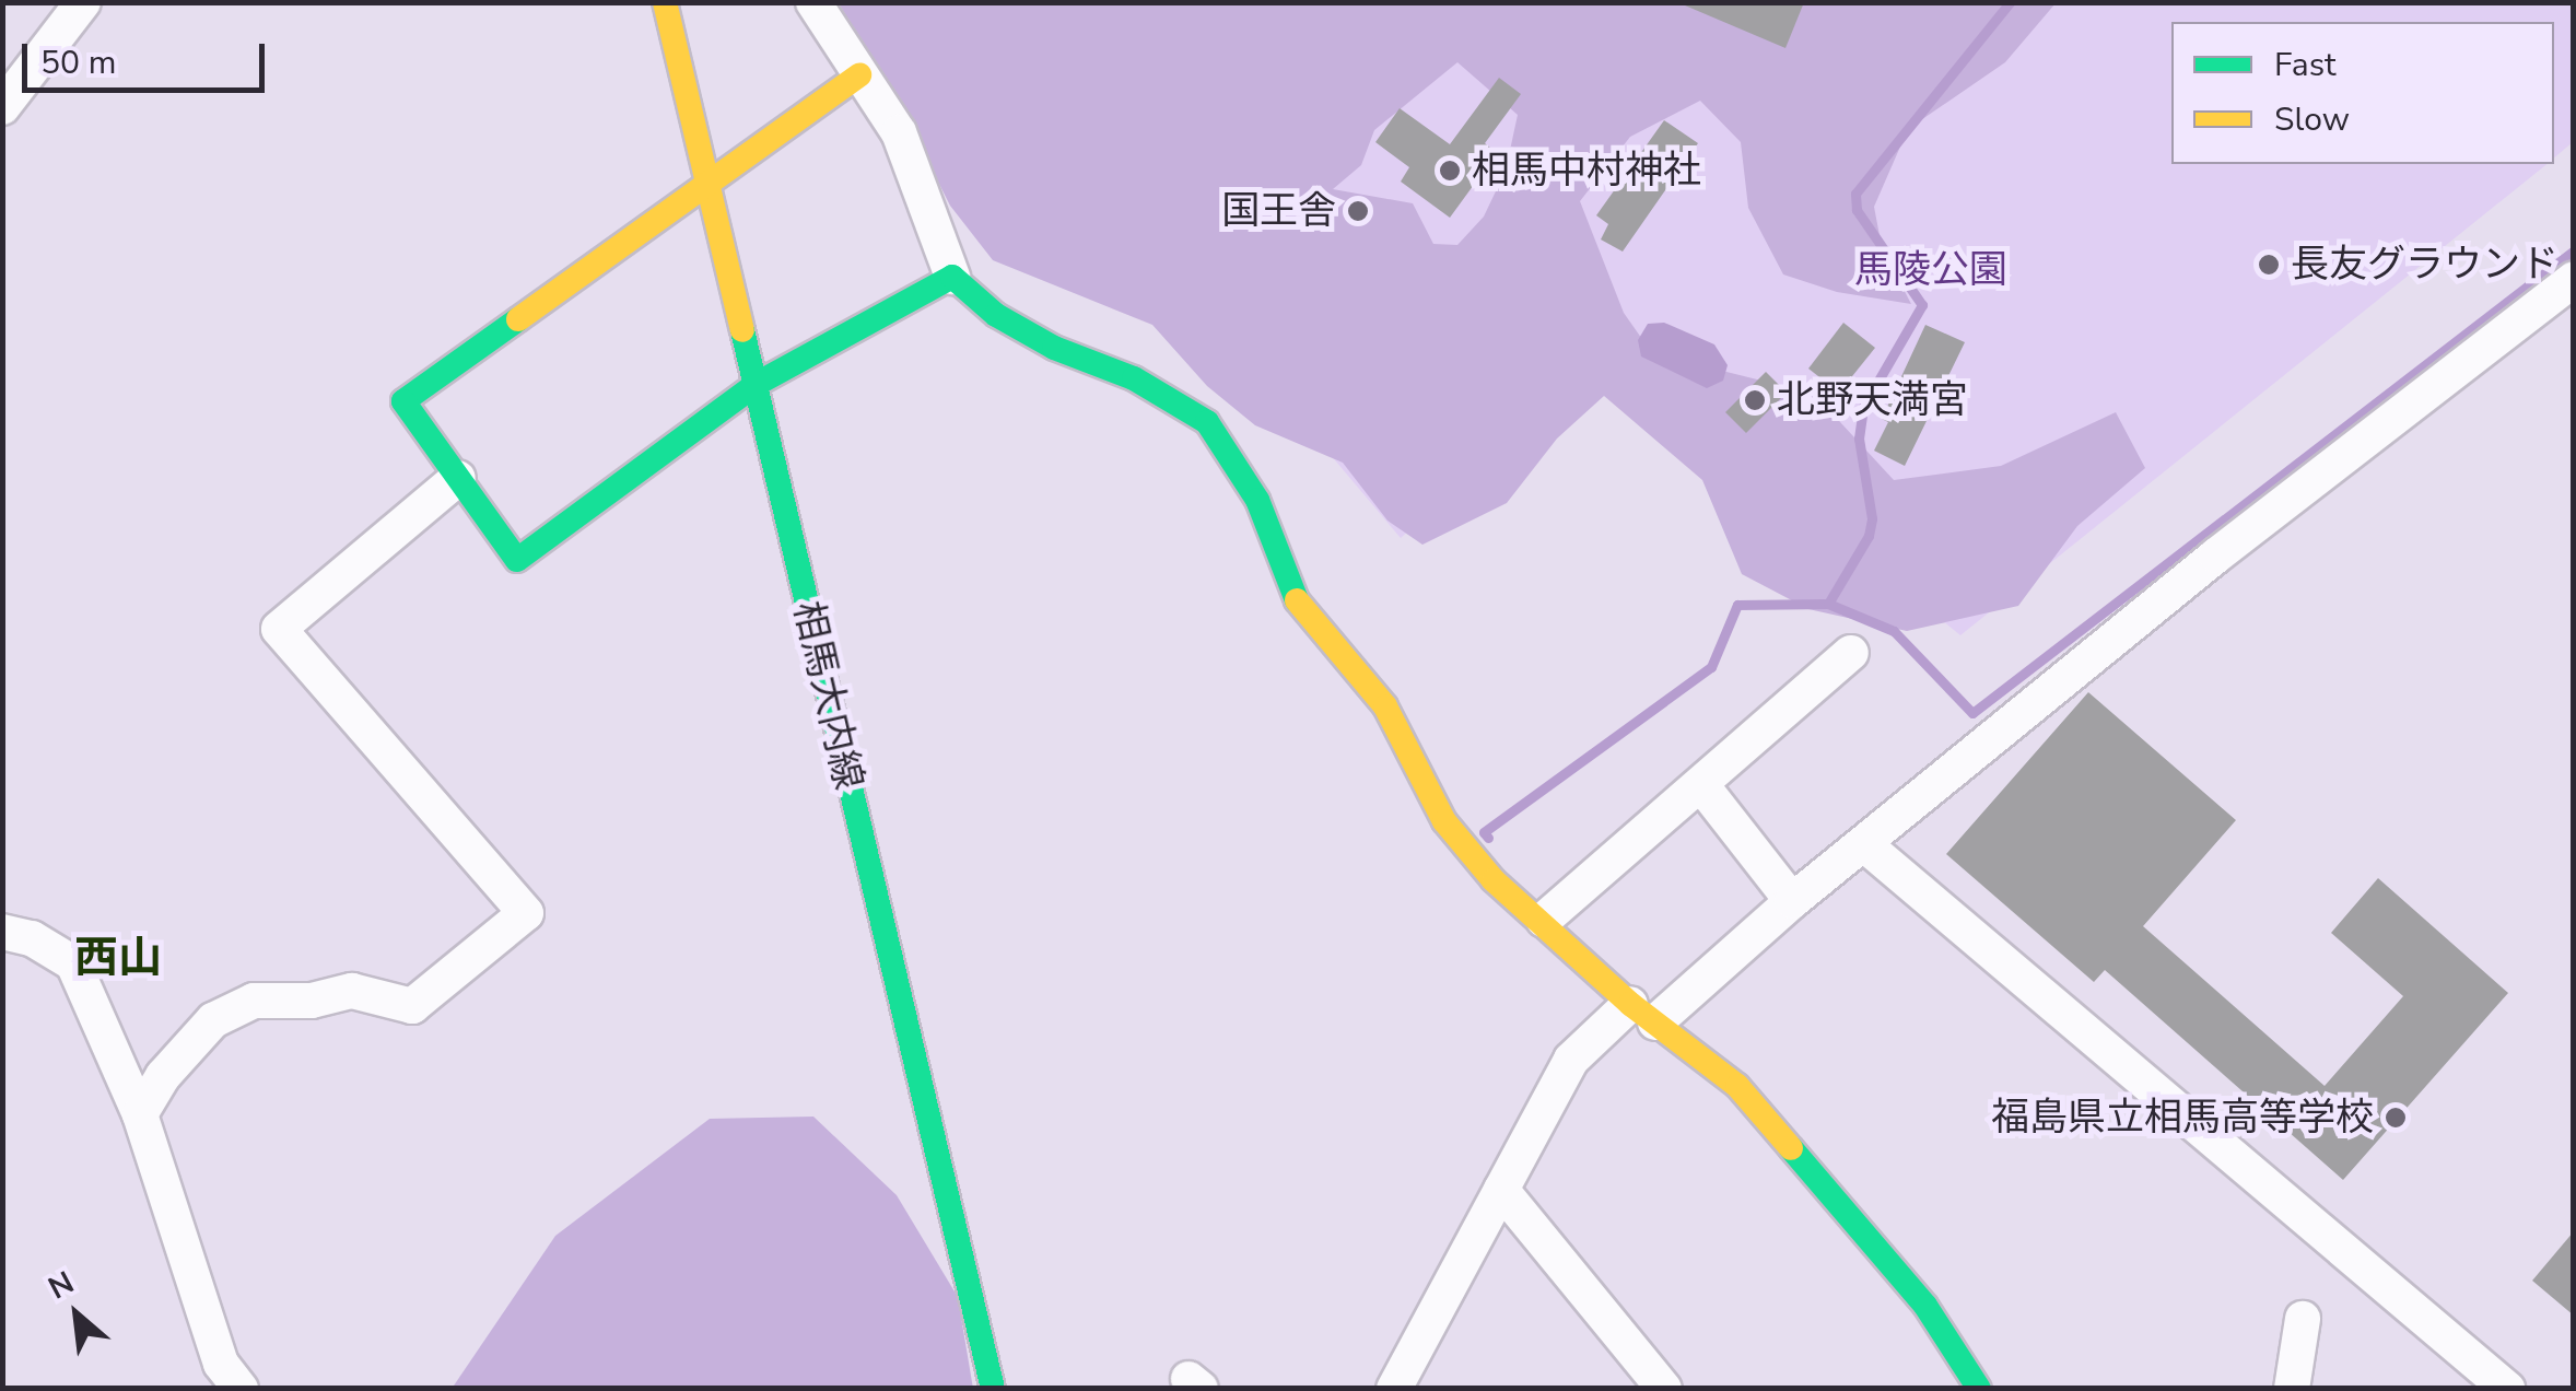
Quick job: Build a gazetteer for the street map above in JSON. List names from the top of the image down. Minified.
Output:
{"streets":{"street":["相馬大内線"]},"districts":["西山"],"parks":["馬陵公園"],"places":["相馬中村神社","国王舎","長友グラウンド","北野天満宮","福島県立相馬高等学校"],"legend":["Fast","Slow"],"scale_bar":"50 m","north":"top left"}
